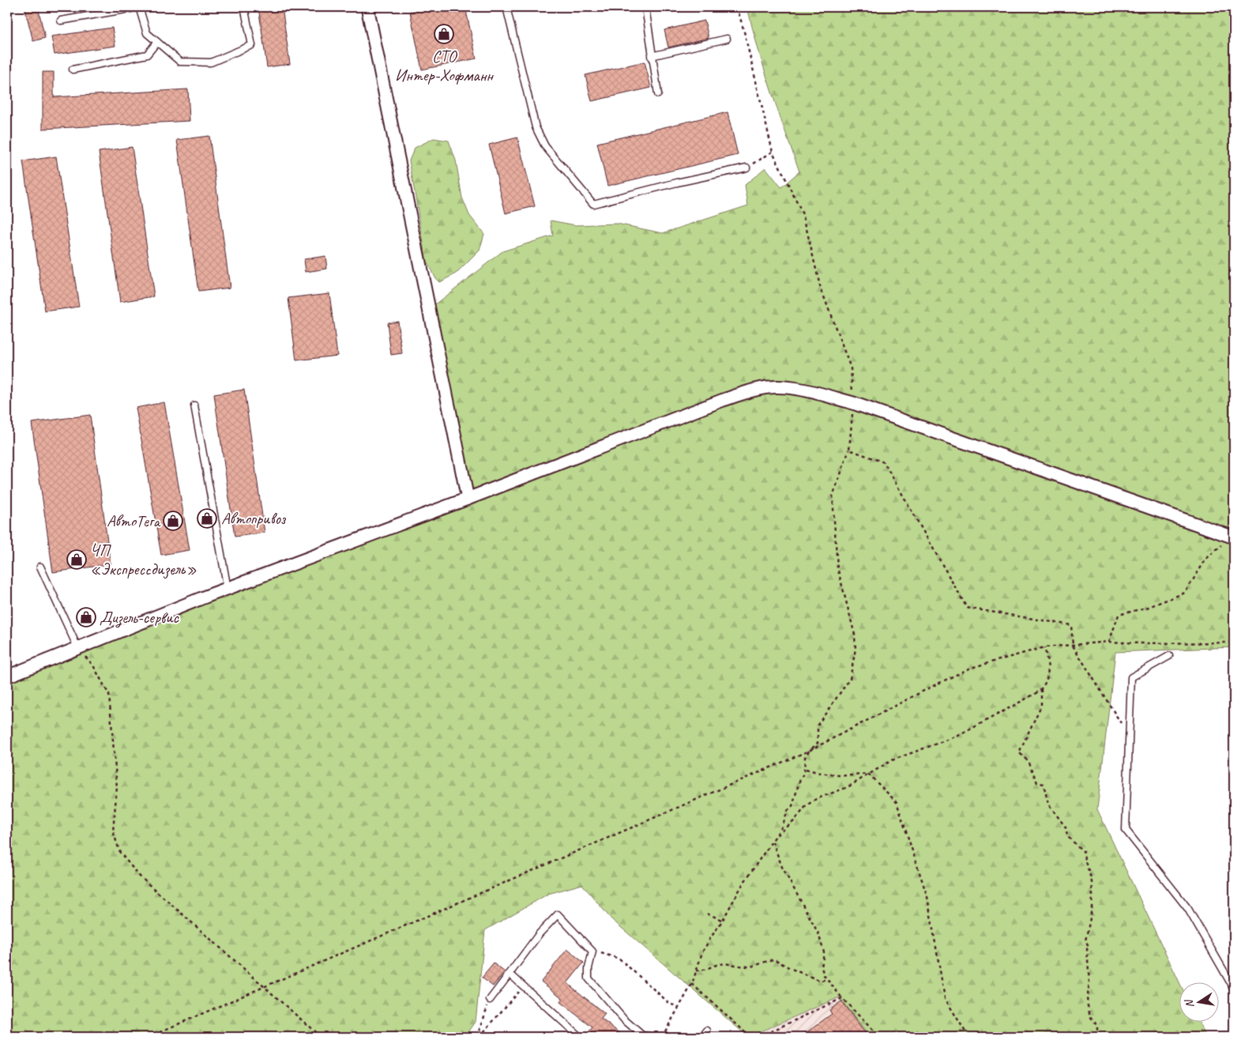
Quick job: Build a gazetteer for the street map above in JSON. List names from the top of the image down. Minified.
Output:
{"places":{"shop":["СТО Интер-Хофманн","Автопривоз","АвтоТега","ЧП «Экспрессдизель»","Дизель-сервис"]},"north":"left"}
